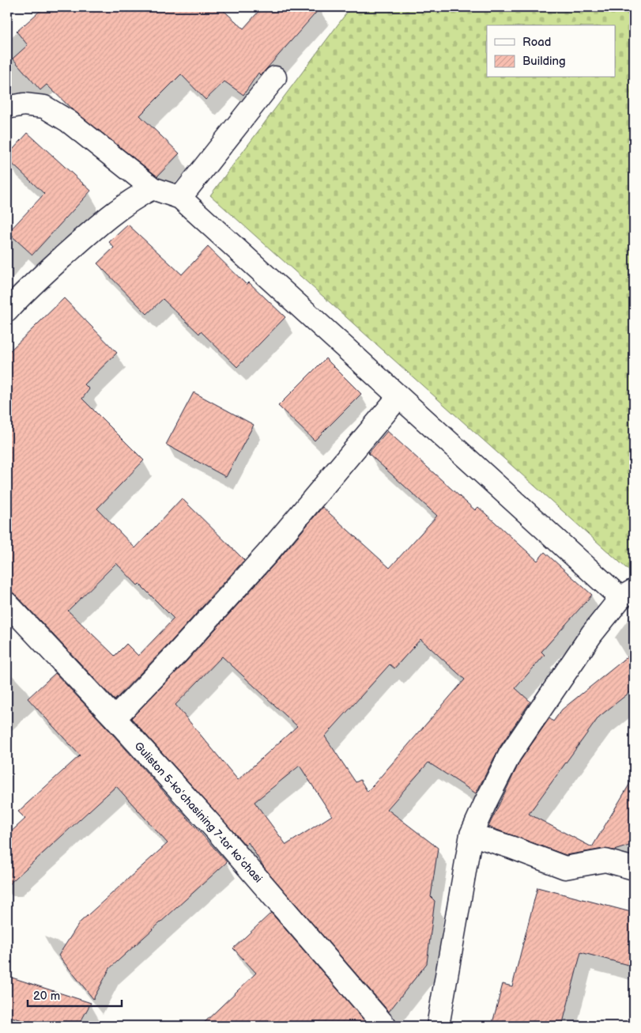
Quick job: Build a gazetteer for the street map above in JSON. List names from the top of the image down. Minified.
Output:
{"streets":{"street":["Guliston 5-koʻchasining 7-tor koʻchasi"]},"legend":["Road","Building"],"scale_bar":"20 m"}
